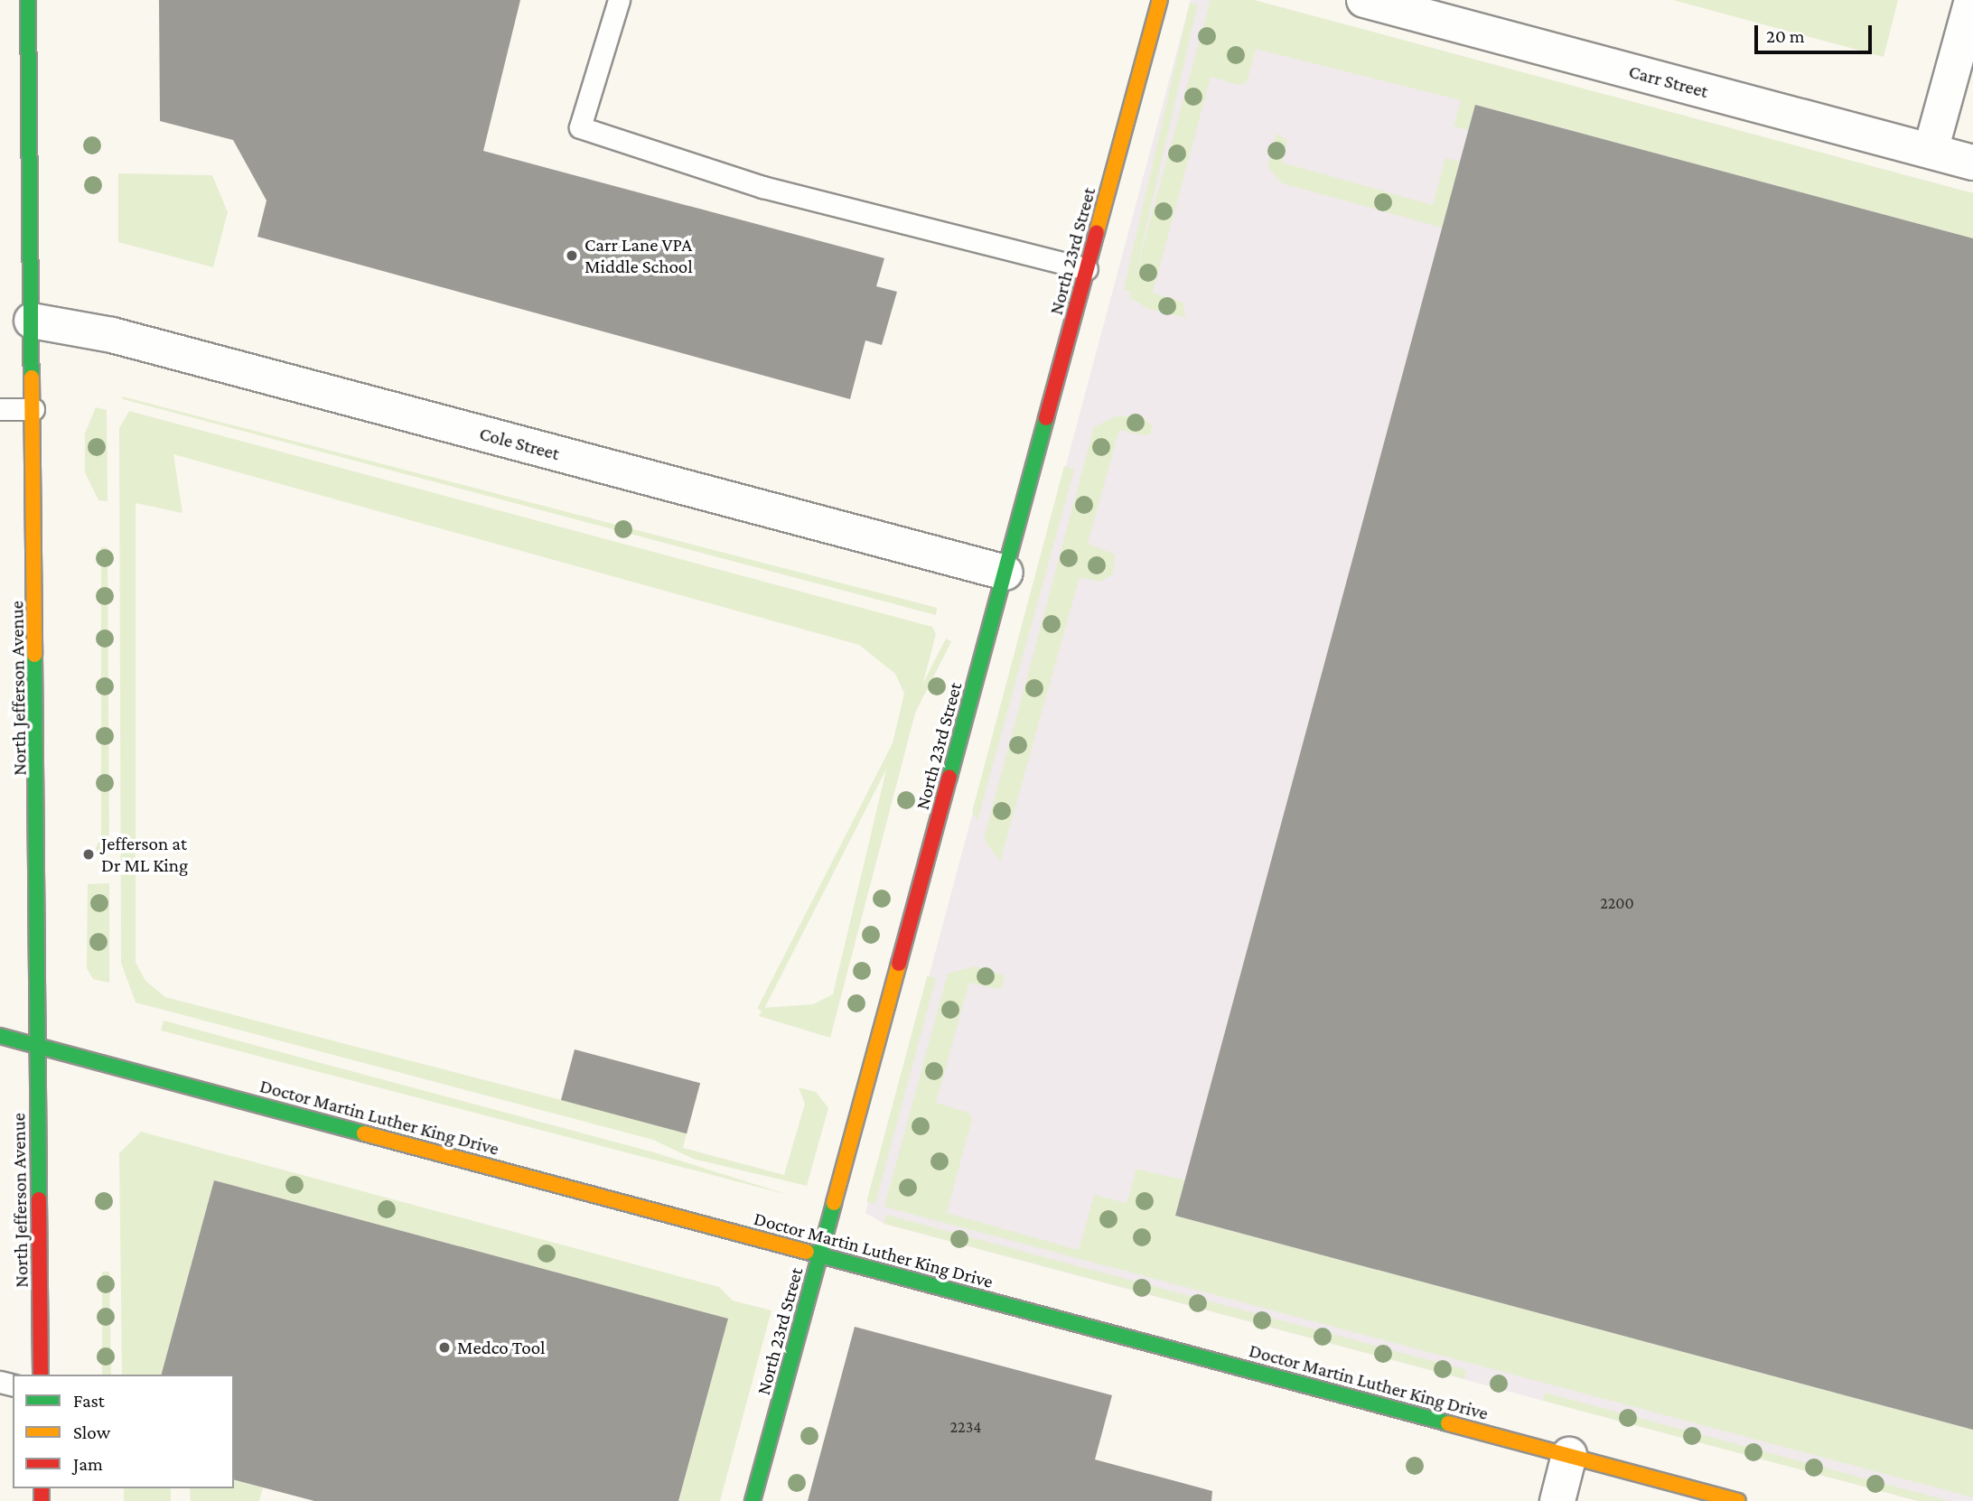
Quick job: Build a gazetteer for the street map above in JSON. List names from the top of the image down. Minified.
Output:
{"streets":{"main road":["North 23rd Street","North Jefferson Avenue","Doctor Martin Luther King Drive"],"street":["Carr Street","Cole Street"]},"crossings":[["North 23rd Street","Cole Street"],["North 23rd Street","Doctor Martin Luther King Drive"],["Cole Street","North Jefferson Avenue"],["North Jefferson Avenue","Doctor Martin Luther King Drive"]],"places":["Carr Lane VPA Middle School","Jefferson at Dr ML King","Medco Tool"],"house_numbers":["2200","2234"],"legend":["Fast","Slow","Jam"],"scale_bar":"20 m"}
